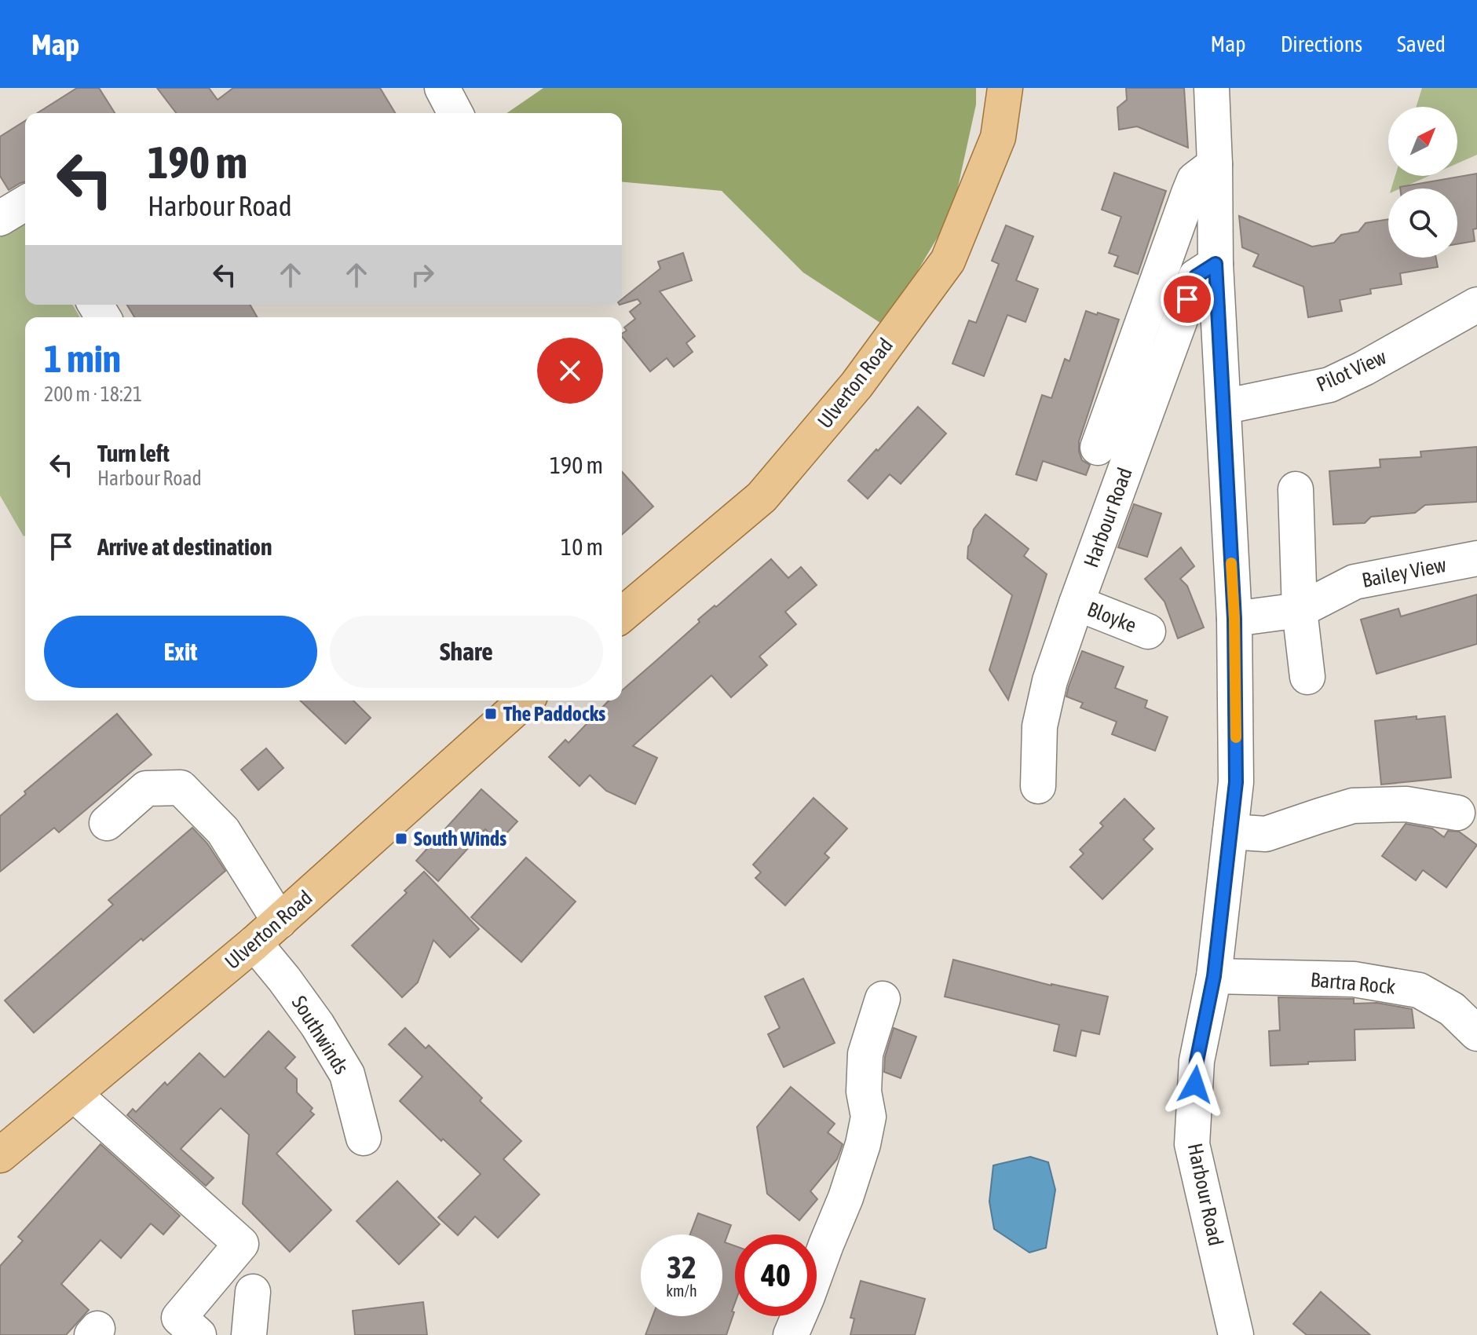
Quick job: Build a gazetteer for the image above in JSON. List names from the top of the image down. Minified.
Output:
{"streets":{"main road":["Ulverton Road"],"street":["Pilot View","Harbour Road","Bailey View","Bloyke","Bartra Rock","Southwinds"]},"crossings":[["Pilot View","Harbour Road"],["Ulverton Road","Southwinds"],["Harbour Road","Bailey View"],["Harbour Road","Bloyke"],["Harbour Road","Bartra Rock"]],"places":{"transit":["The Paddocks","South Winds"]},"north":"top right","page":{"header":"Map","nav":["Map","Directions","Saved"],"turn":["190 m","Harbour Road"],"heading":["1 min","200 m · 18:21"],"list":[{"name":"Turn left","note":"Harbour Road","value":"190 m"},{"name":"Arrive at destination","value":"10 m"}],"buttons":["Exit","Share"],"speed":"32 km/h","limit":"40"}}
